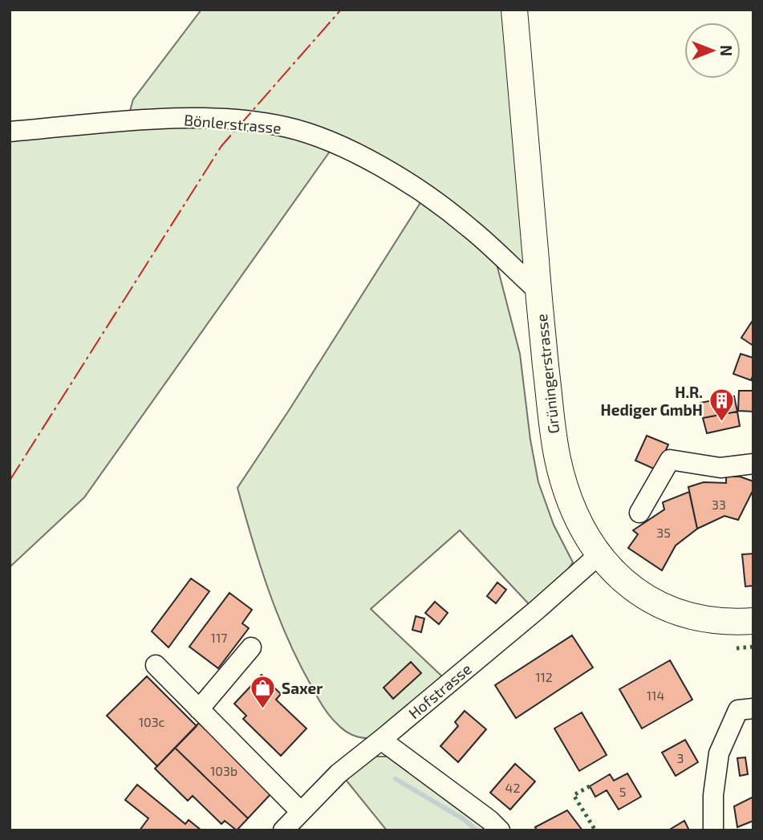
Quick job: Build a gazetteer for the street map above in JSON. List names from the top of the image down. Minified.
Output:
{"streets":{"main road":["Grüningerstrasse"],"street":["Bönlerstrasse","Hofstrasse"]},"crossings":[["Bönlerstrasse","Grüningerstrasse"],["Grüningerstrasse","Hofstrasse"]],"places":{"building":["H.R. Hediger GmbH"],"shop":["Saxer"]},"house_numbers":["33","35","117","112","114","103c","3","103b","42","5"],"north":"right"}
